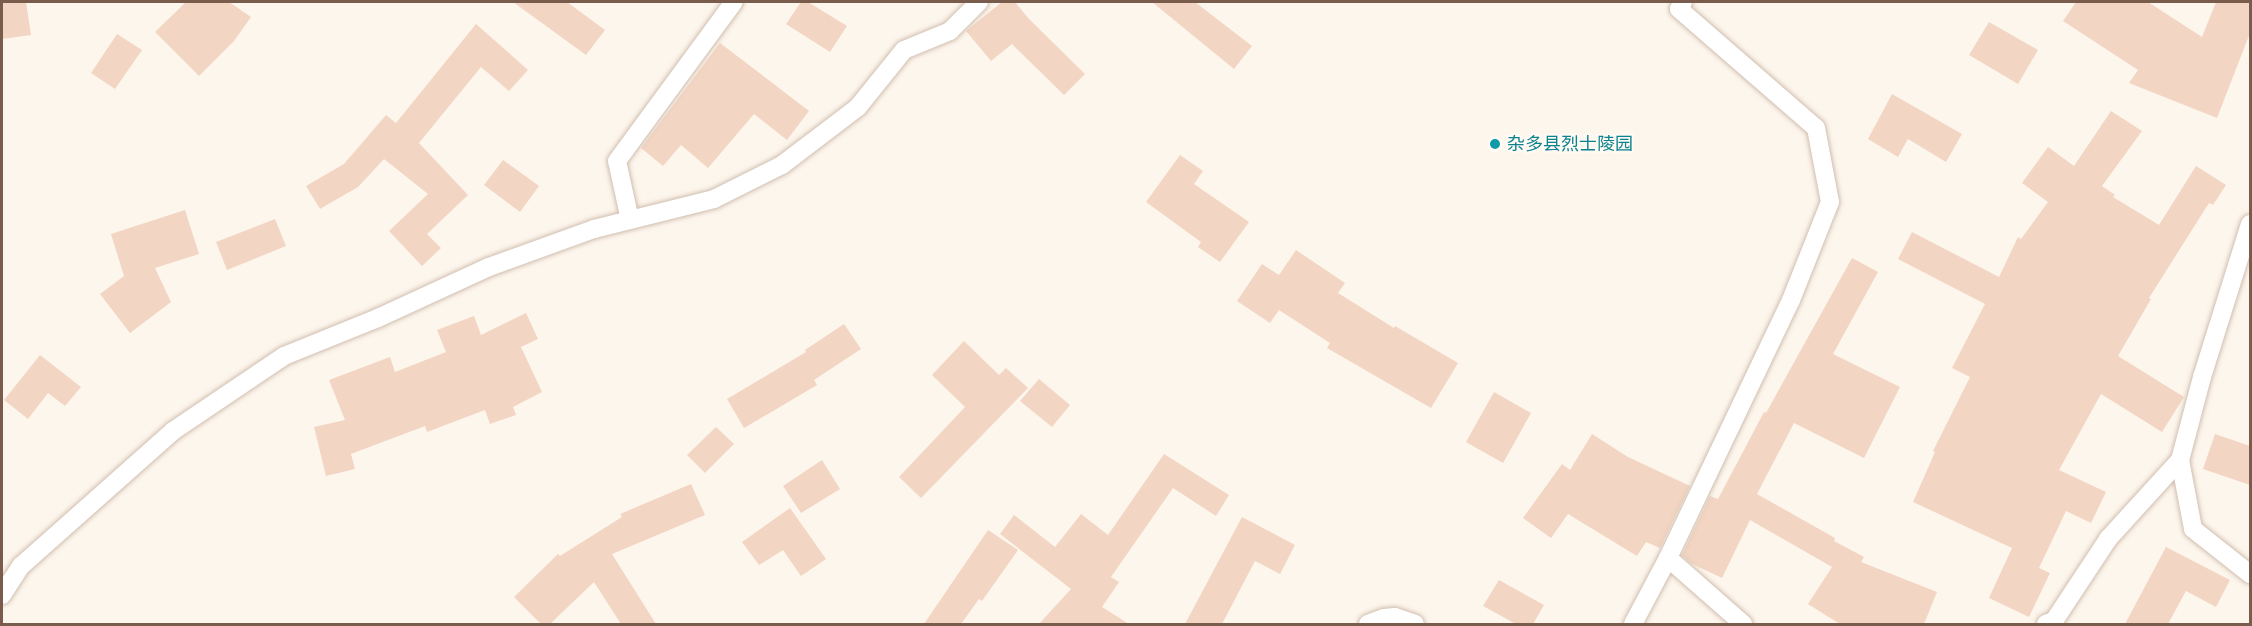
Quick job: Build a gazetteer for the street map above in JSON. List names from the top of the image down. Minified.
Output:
{"places":["杂多县烈士陵园"]}
